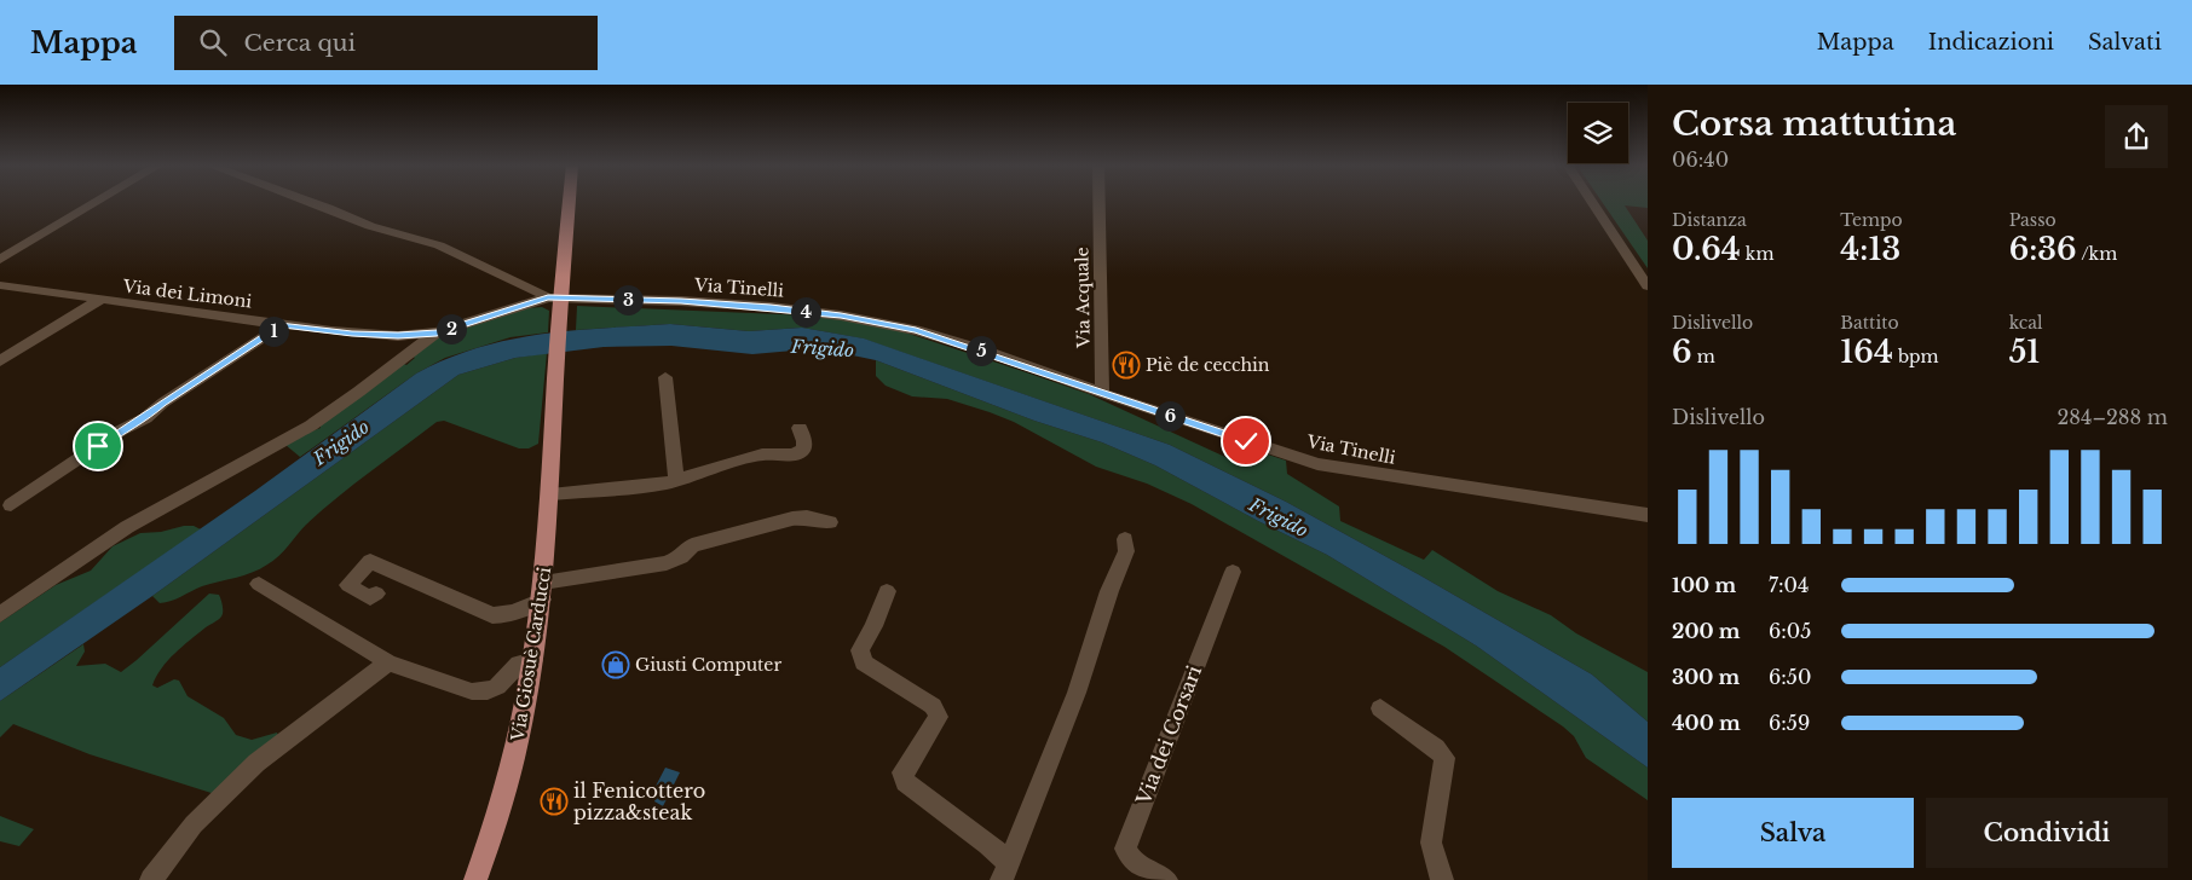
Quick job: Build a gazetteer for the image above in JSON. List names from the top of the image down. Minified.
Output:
{"streets":{"main road":["Via Giosuè Carducci"],"street":["Via Tinelli","Via dei Limoni","Via Acquale","Via dei Corsari"]},"crossings":[["Via Tinelli","Via dei Limoni"],["Via Tinelli","Via Acquale"],["Via Tinelli","Via Giosuè Carducci"],["Via dei Limoni","Via Giosuè Carducci"]],"water":["Frigido"],"places":{"restaurant":["Piè de cecchin","il Fenicottero pizza&steak"],"shop":["Giusti Computer"]},"page":{"header":"Mappa","search":"Cerca qui","nav":["Mappa","Indicazioni","Salvati"],"heading":["Corsa mattutina","06:40"],"stats":[["Distanza","0.64 km"],["Tempo","4:13"],["Passo","6:36 /km"],["Dislivello","6 m"],["Battito","164 bpm"],["kcal","51"]],"pins":["3","4","2","1","5","6"],"chart":["Dislivello","284–288 m"],"list":[{"name":"100 m","note":"7:04"},{"name":"200 m","note":"6:05"},{"name":"300 m","note":"6:50"},{"name":"400 m","note":"6:59"}],"buttons":["Salva","Condividi"]}}
